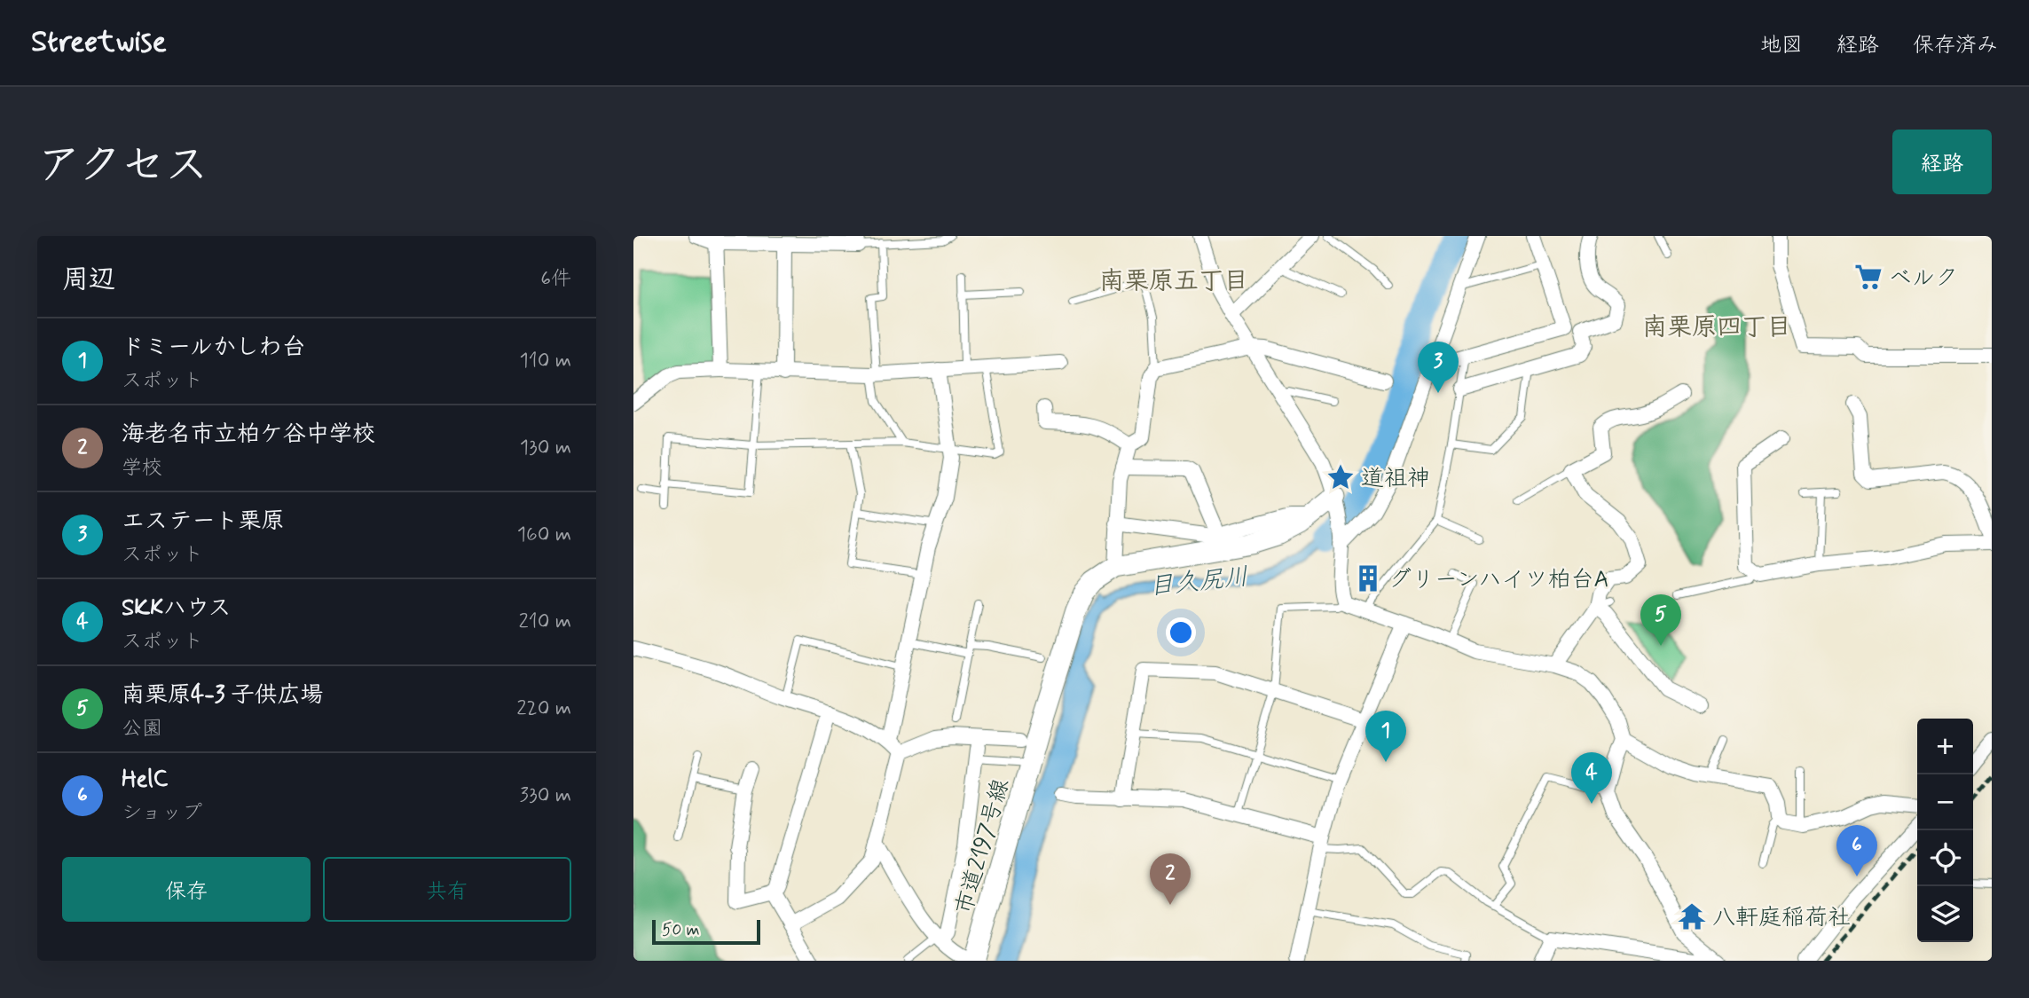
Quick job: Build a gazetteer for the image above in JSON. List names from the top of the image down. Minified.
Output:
{"streets":{"street":["市道2197号線"]},"districts":["南栗原五丁目","南栗原四丁目"],"water":["目久尻川"],"places":{"supermarket":["ベルク"],"place":["道祖神"],"building":["グリーンハイツ柏台A"],"temple":["八軒庭稲荷社"]},"scale_bar":"50 m","page":{"header":"Streetwise","nav":["地図","経路","保存済み"],"title":"アクセス","buttons":["経路",["保存","共有"]],"heading":["周辺","6件"],"list":[{"mark":"1","name":"ドミールかしわ台","note":"スポット","value":"110 m"},{"mark":"2","name":"海老名市立柏ケ谷中学校","note":"学校","value":"130 m"},{"mark":"3","name":"エステート栗原","note":"スポット","value":"160 m"},{"mark":"4","name":"SKKハウス","note":"スポット","value":"210 m"},{"mark":"5","name":"南栗原4-3 子供広場","note":"公園","value":"220 m"},{"mark":"6","name":"HelC","note":"ショップ","value":"330 m"}],"pins":["3","5","1","4","6","2"],"map_buttons":["+","−"],"scale":"50 m"}}
